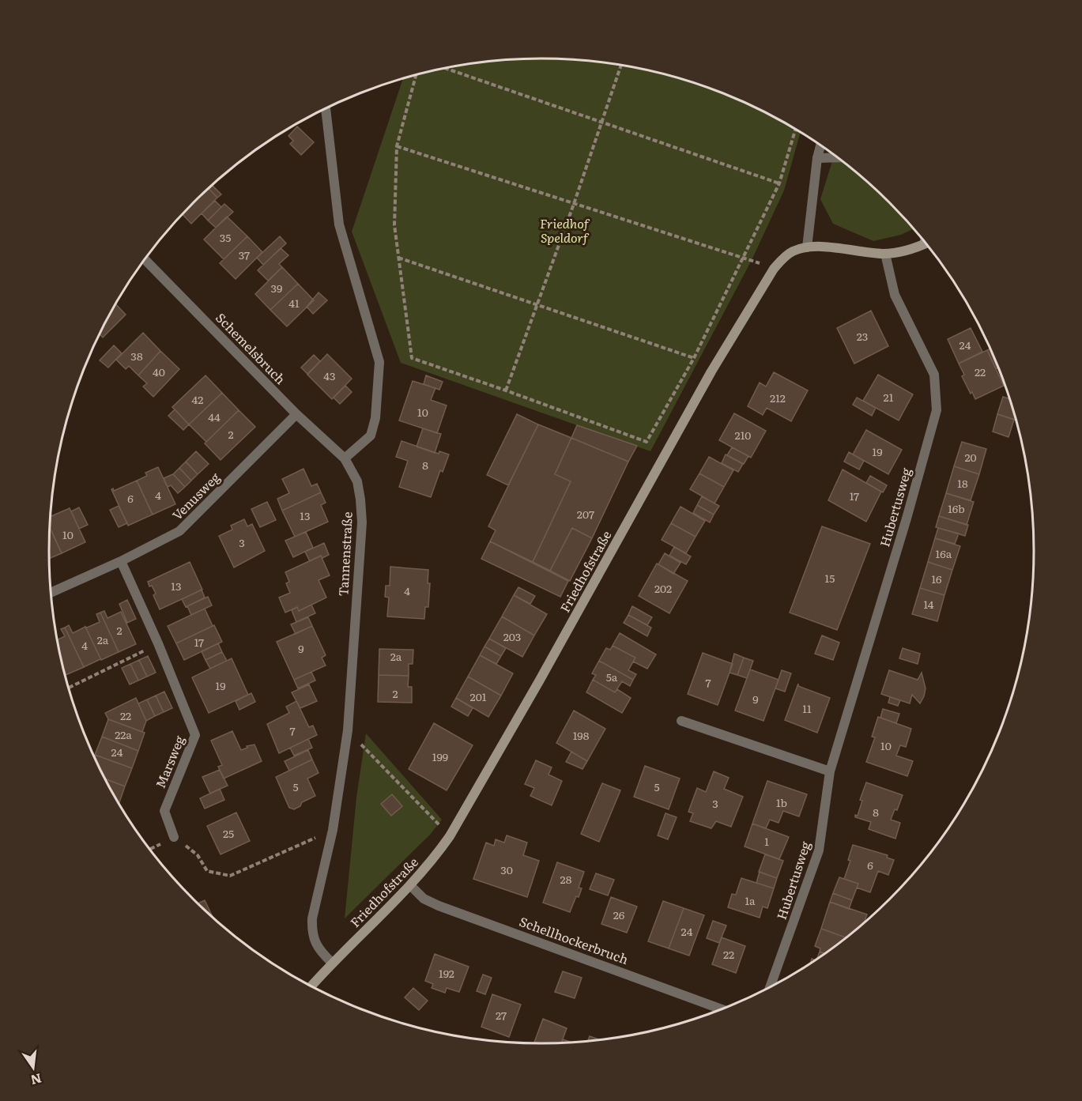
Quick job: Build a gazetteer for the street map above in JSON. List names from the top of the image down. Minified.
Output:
{"streets":{"street":["Schemelsbruch","Venusweg","Hubertusweg","Tannenstraße","Friedhofstraße","Marsweg","Schellhockerbruch"]},"crossings":[["Schemelsbruch","Venusweg"],["Schemelsbruch","Tannenstraße"],["Venusweg","Marsweg"],["Tannenstraße","Friedhofstraße"],["Friedhofstraße","Schellhockerbruch"]],"parks":["Friedhof Speldorf"],"house_numbers":["35","37","39","41","23","24","38","40","22","43","21","212","42","10","44","2","210","19","20","8","18","4","17","6","16b","207","13","10","3","16a","15","16","13","202","4","14","2","203","2a","17","4","9","2a","5a","7","19","2","201","9","11","22","7","22a","198","10","24","199","5","5","1b","3","8","25","1","6","30","28","1a","26","24","22","192","27"],"north":"bottom"}
